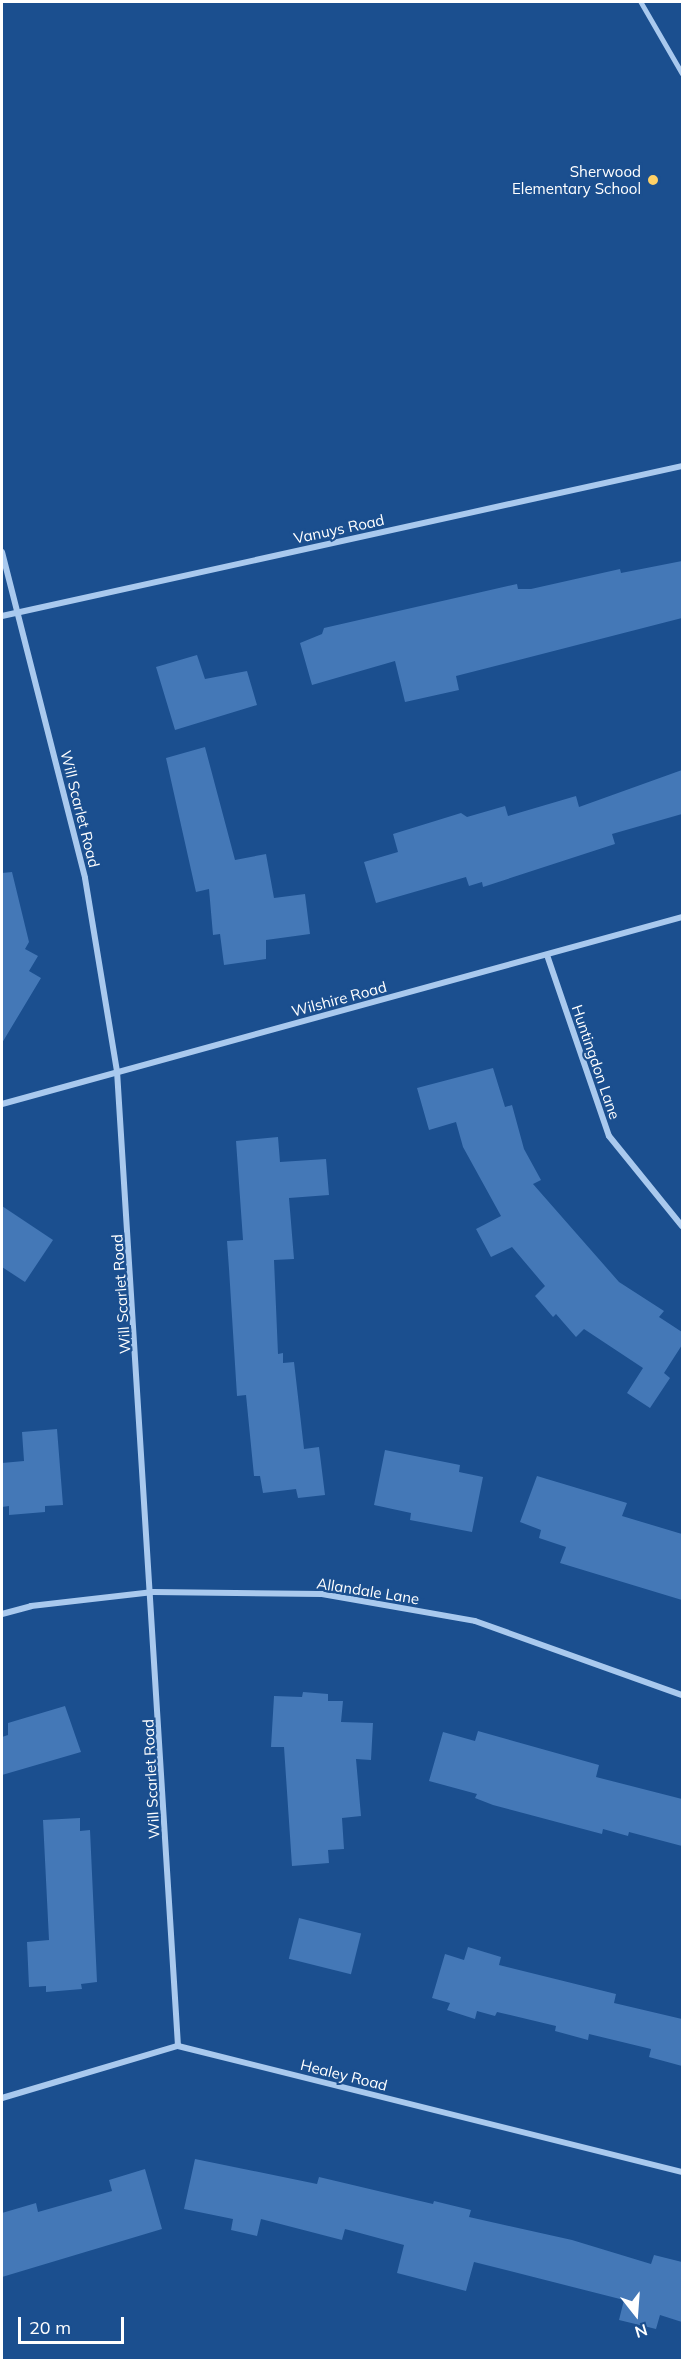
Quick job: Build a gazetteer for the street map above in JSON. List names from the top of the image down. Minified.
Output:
{"streets":{"street":["Vanuys Road","Will Scarlet Road","Wilshire Road","Huntingdon Lane","Allandale Lane","Healey Road"]},"crossings":[["Vanuys Road","Will Scarlet Road"],["Will Scarlet Road","Wilshire Road"],["Will Scarlet Road","Allandale Lane"],["Will Scarlet Road","Healey Road"],["Wilshire Road","Huntingdon Lane"]],"places":["Sherwood Elementary School"],"scale_bar":"20 m","north":"bottom"}
